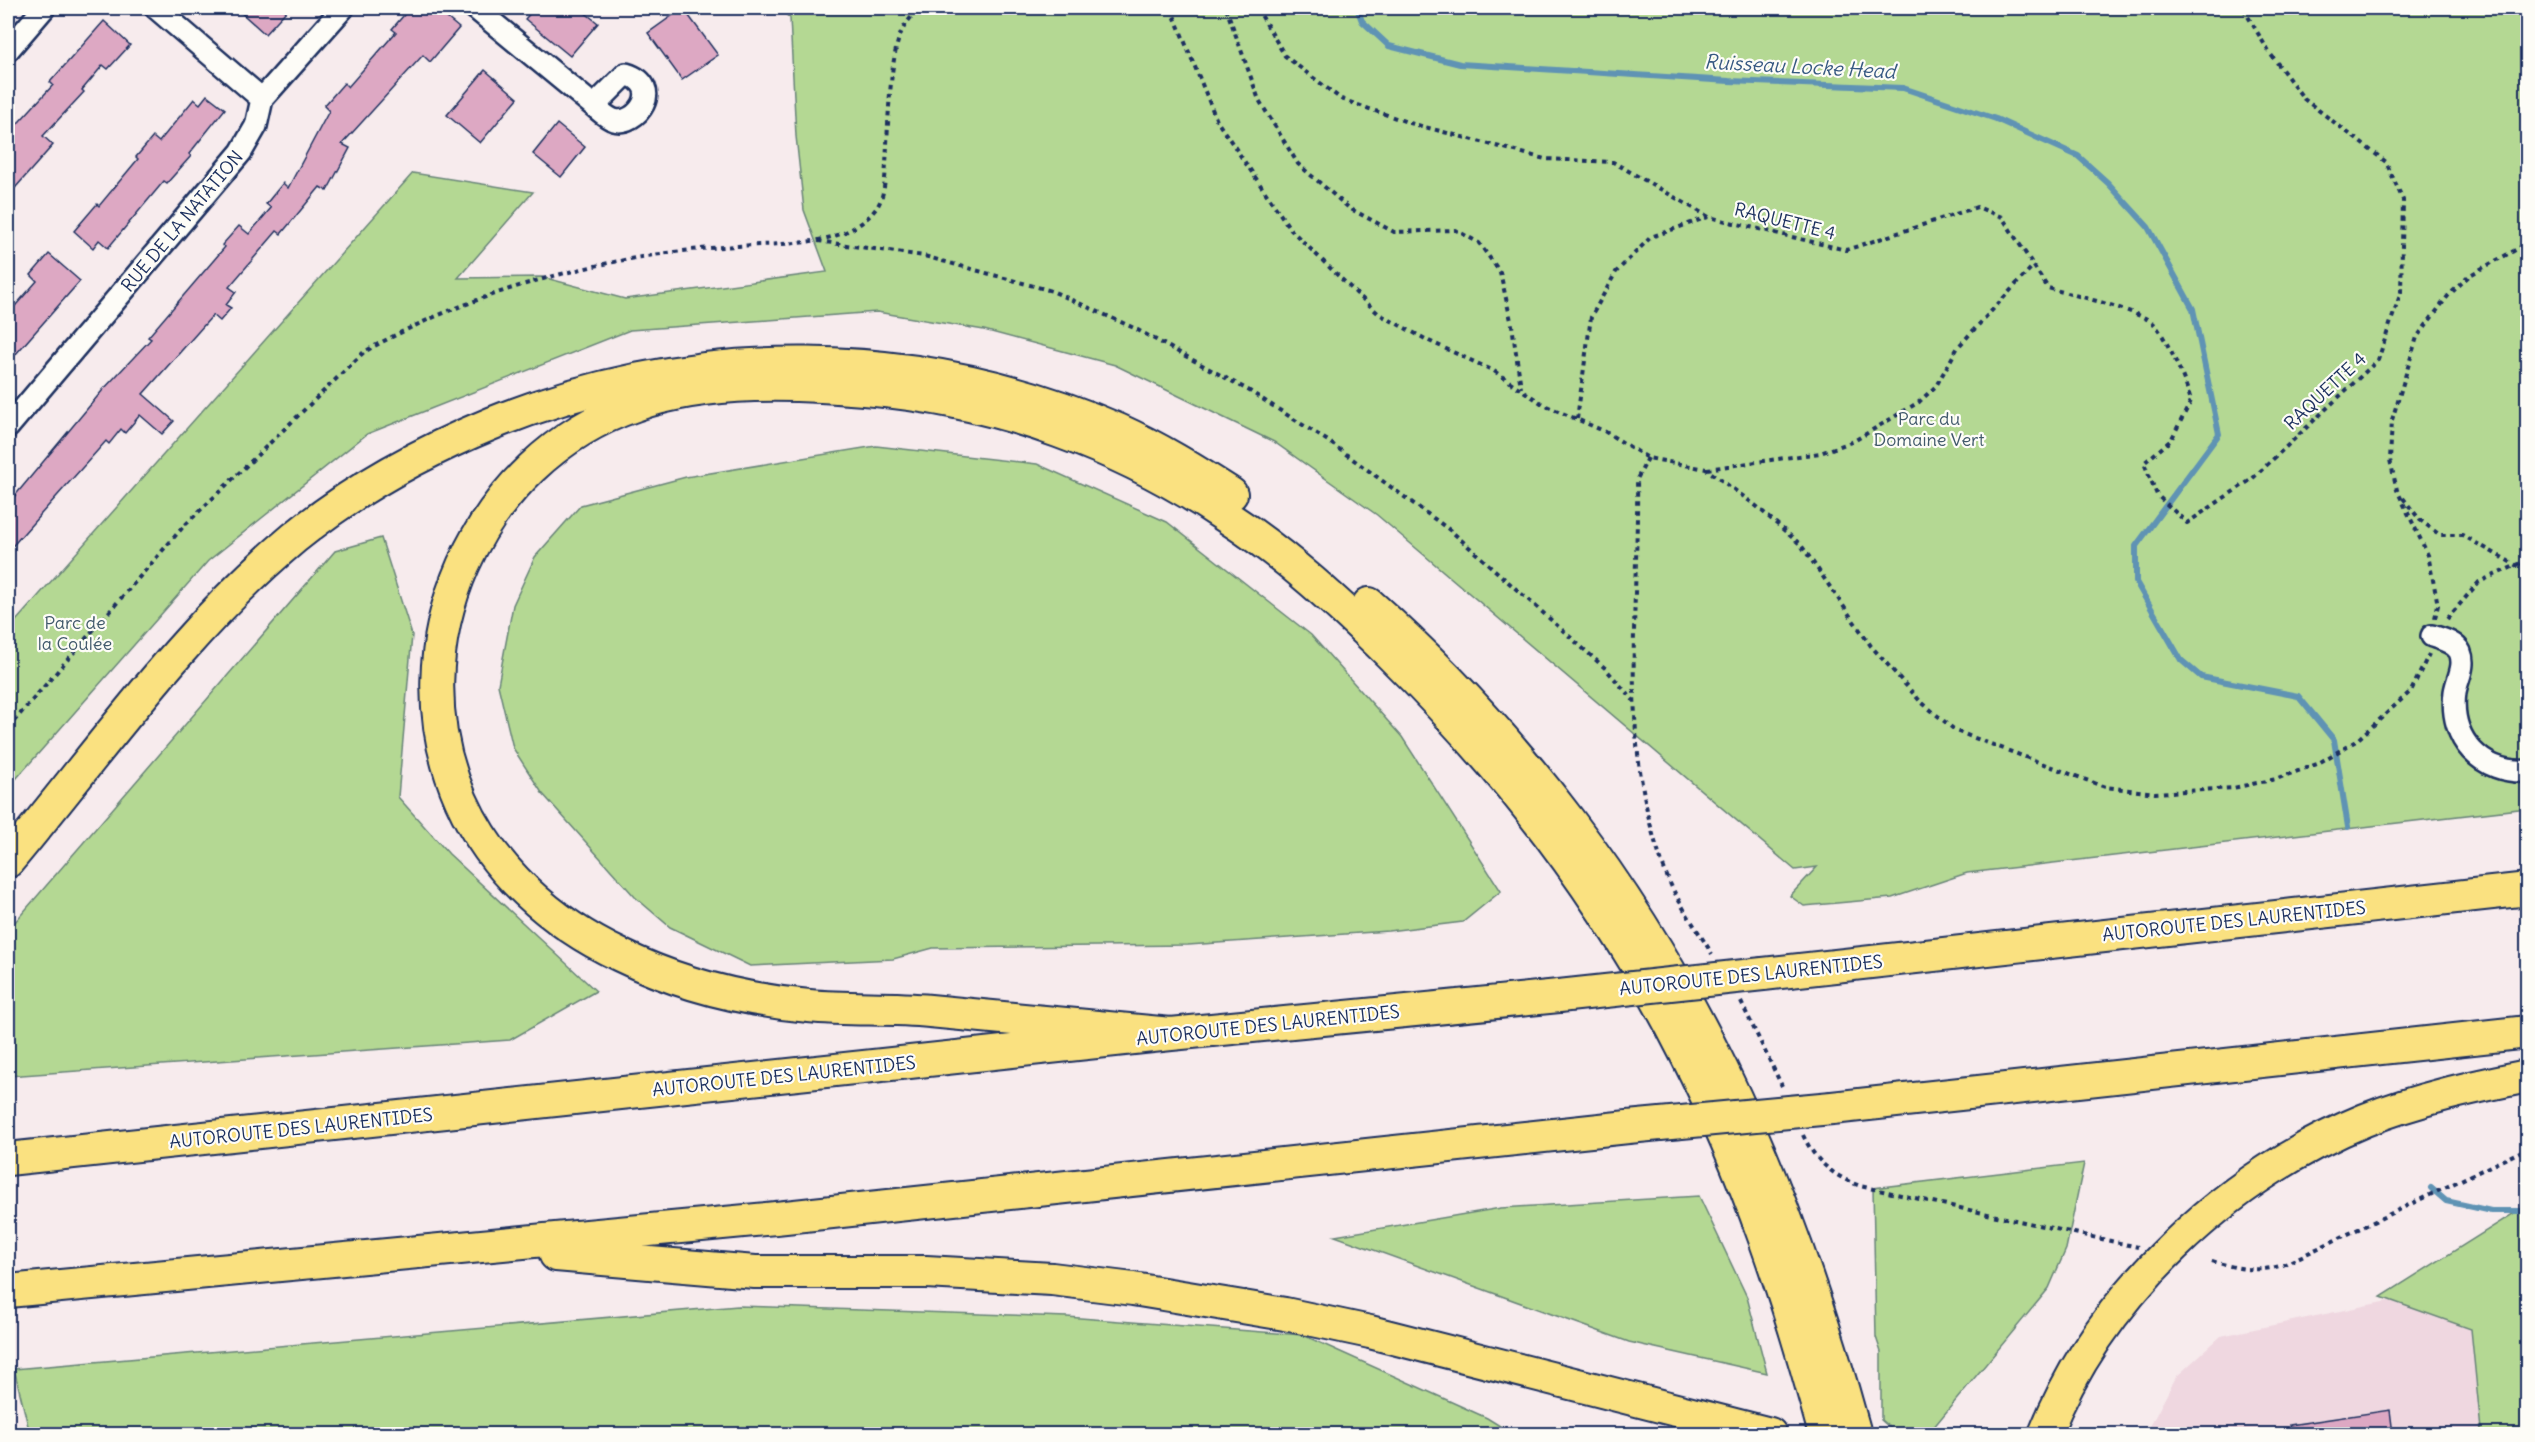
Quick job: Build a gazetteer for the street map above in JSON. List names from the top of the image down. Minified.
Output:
{"streets":{"highway":["AUTOROUTE DES LAURENTIDES"],"street":["RUE DE LA NATATION"],"path":["RAQUETTE 4"]},"water":["Ruisseau Locke Head"],"parks":["Parc du Domaine Vert","Parc de la Coulée"]}
